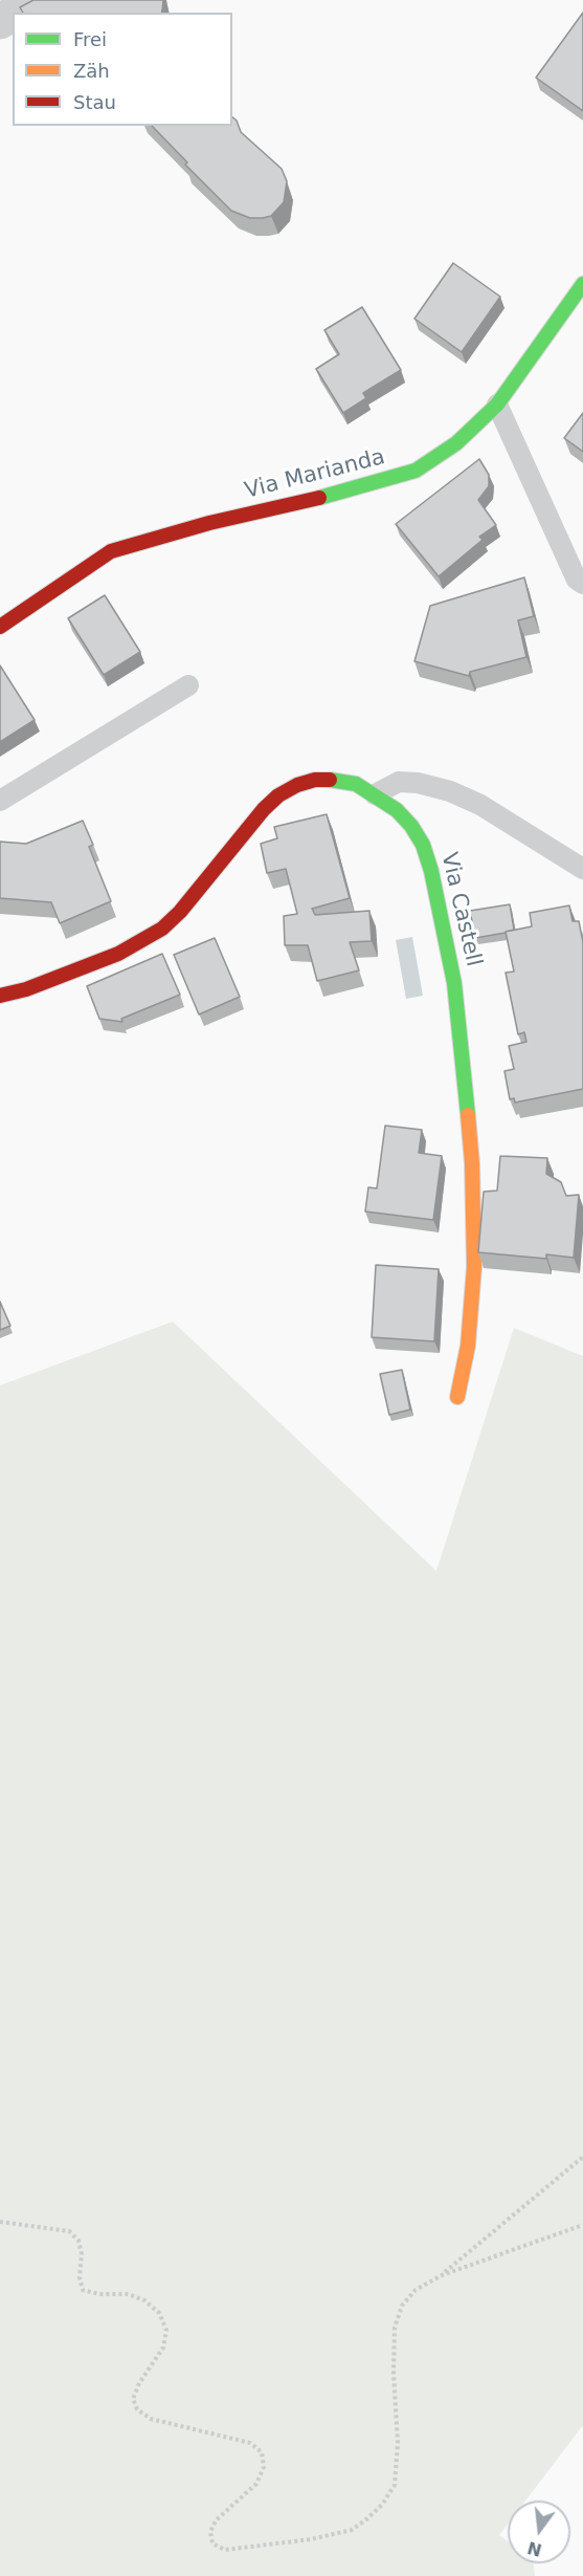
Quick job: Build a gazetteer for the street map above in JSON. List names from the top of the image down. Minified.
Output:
{"streets":{"street":["Via Marianda","Via Castell"]},"legend":["Frei","Zäh","Stau"],"north":"bottom"}
